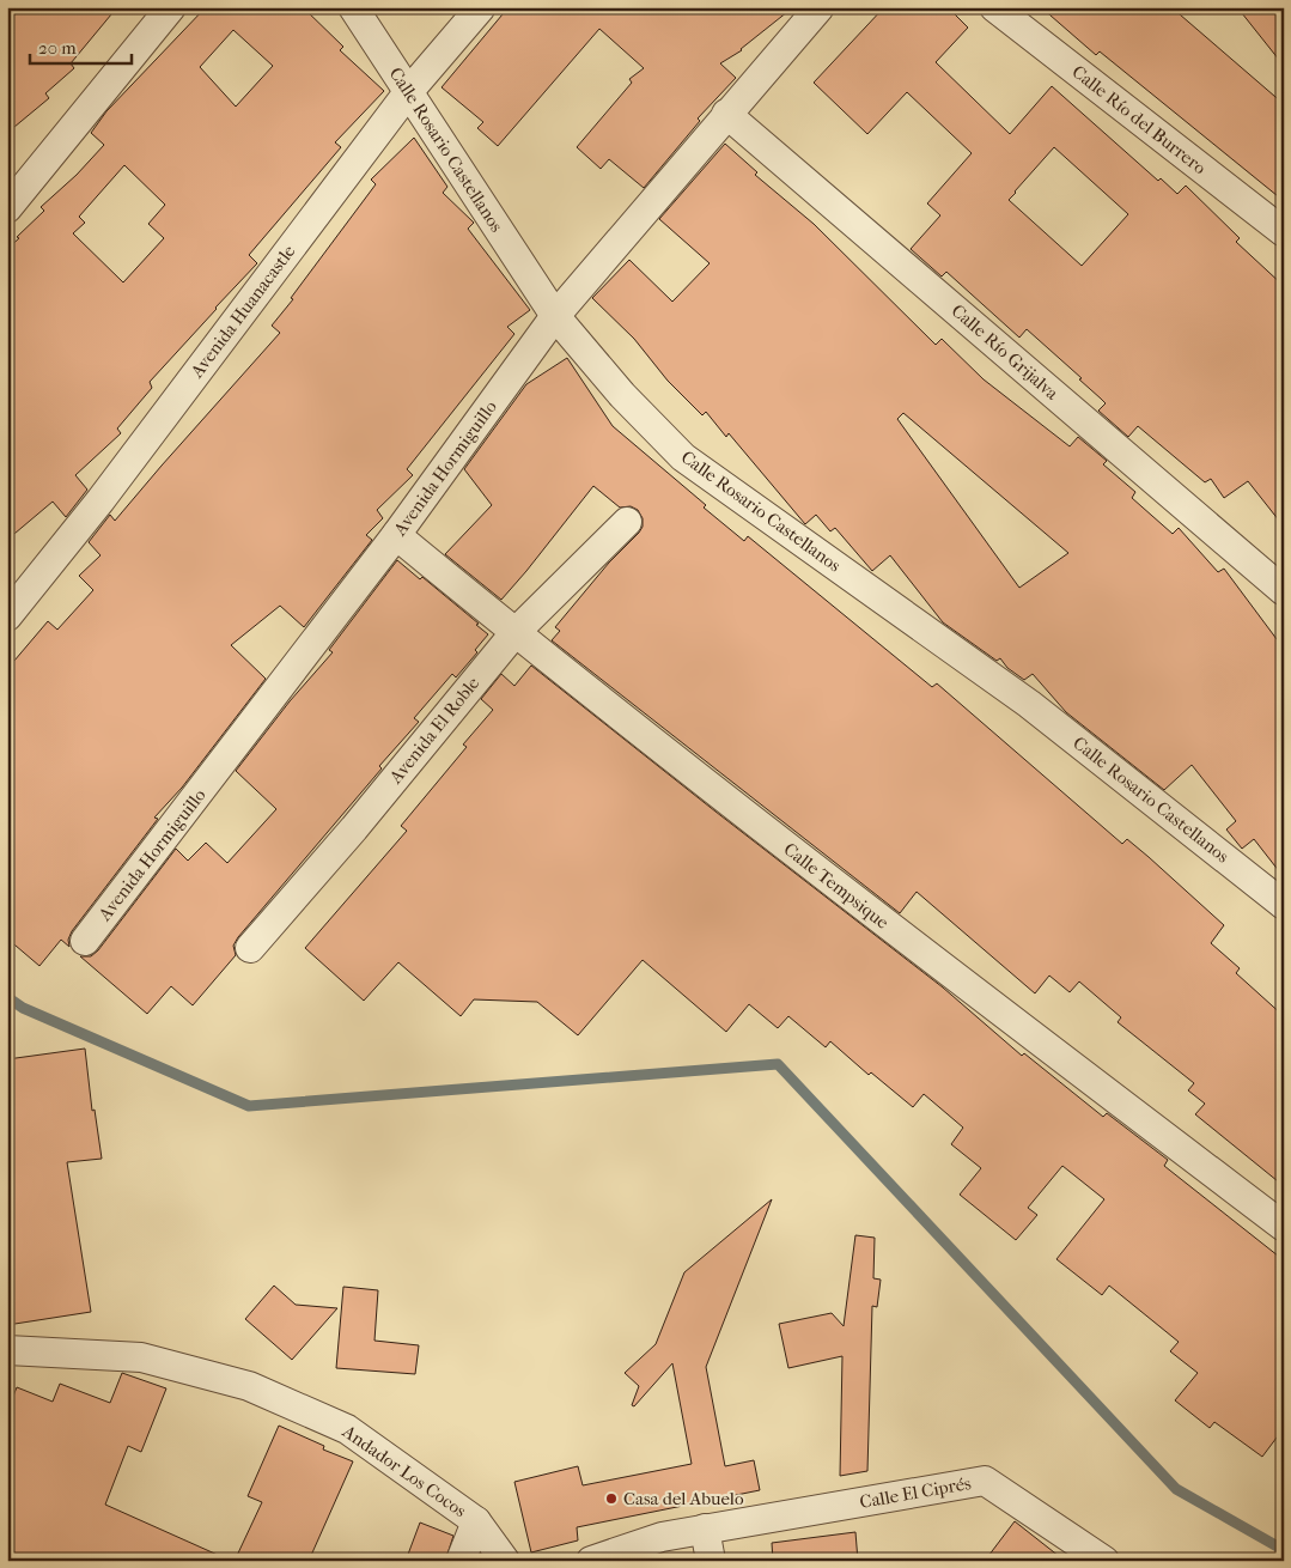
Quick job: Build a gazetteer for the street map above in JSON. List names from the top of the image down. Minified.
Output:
{"streets":{"street":["Calle Río del Burrero","Calle Rosario Castellanos","Avenida Huanacastle","Calle Río Grijalva","Avenida Hormiguillo","Avenida El Roble","Calle Tempsique","Andador Los Cocos","Calle El Ciprés"]},"crossings":[["Calle Rosario Castellanos","Avenida Huanacastle"],["Calle Rosario Castellanos","Avenida Hormiguillo"],["Calle Río Grijalva","Avenida Hormiguillo"],["Avenida Hormiguillo","Calle Tempsique"],["Avenida El Roble","Calle Tempsique"]],"places":["Casa del Abuelo"],"scale_bar":"20 m"}
